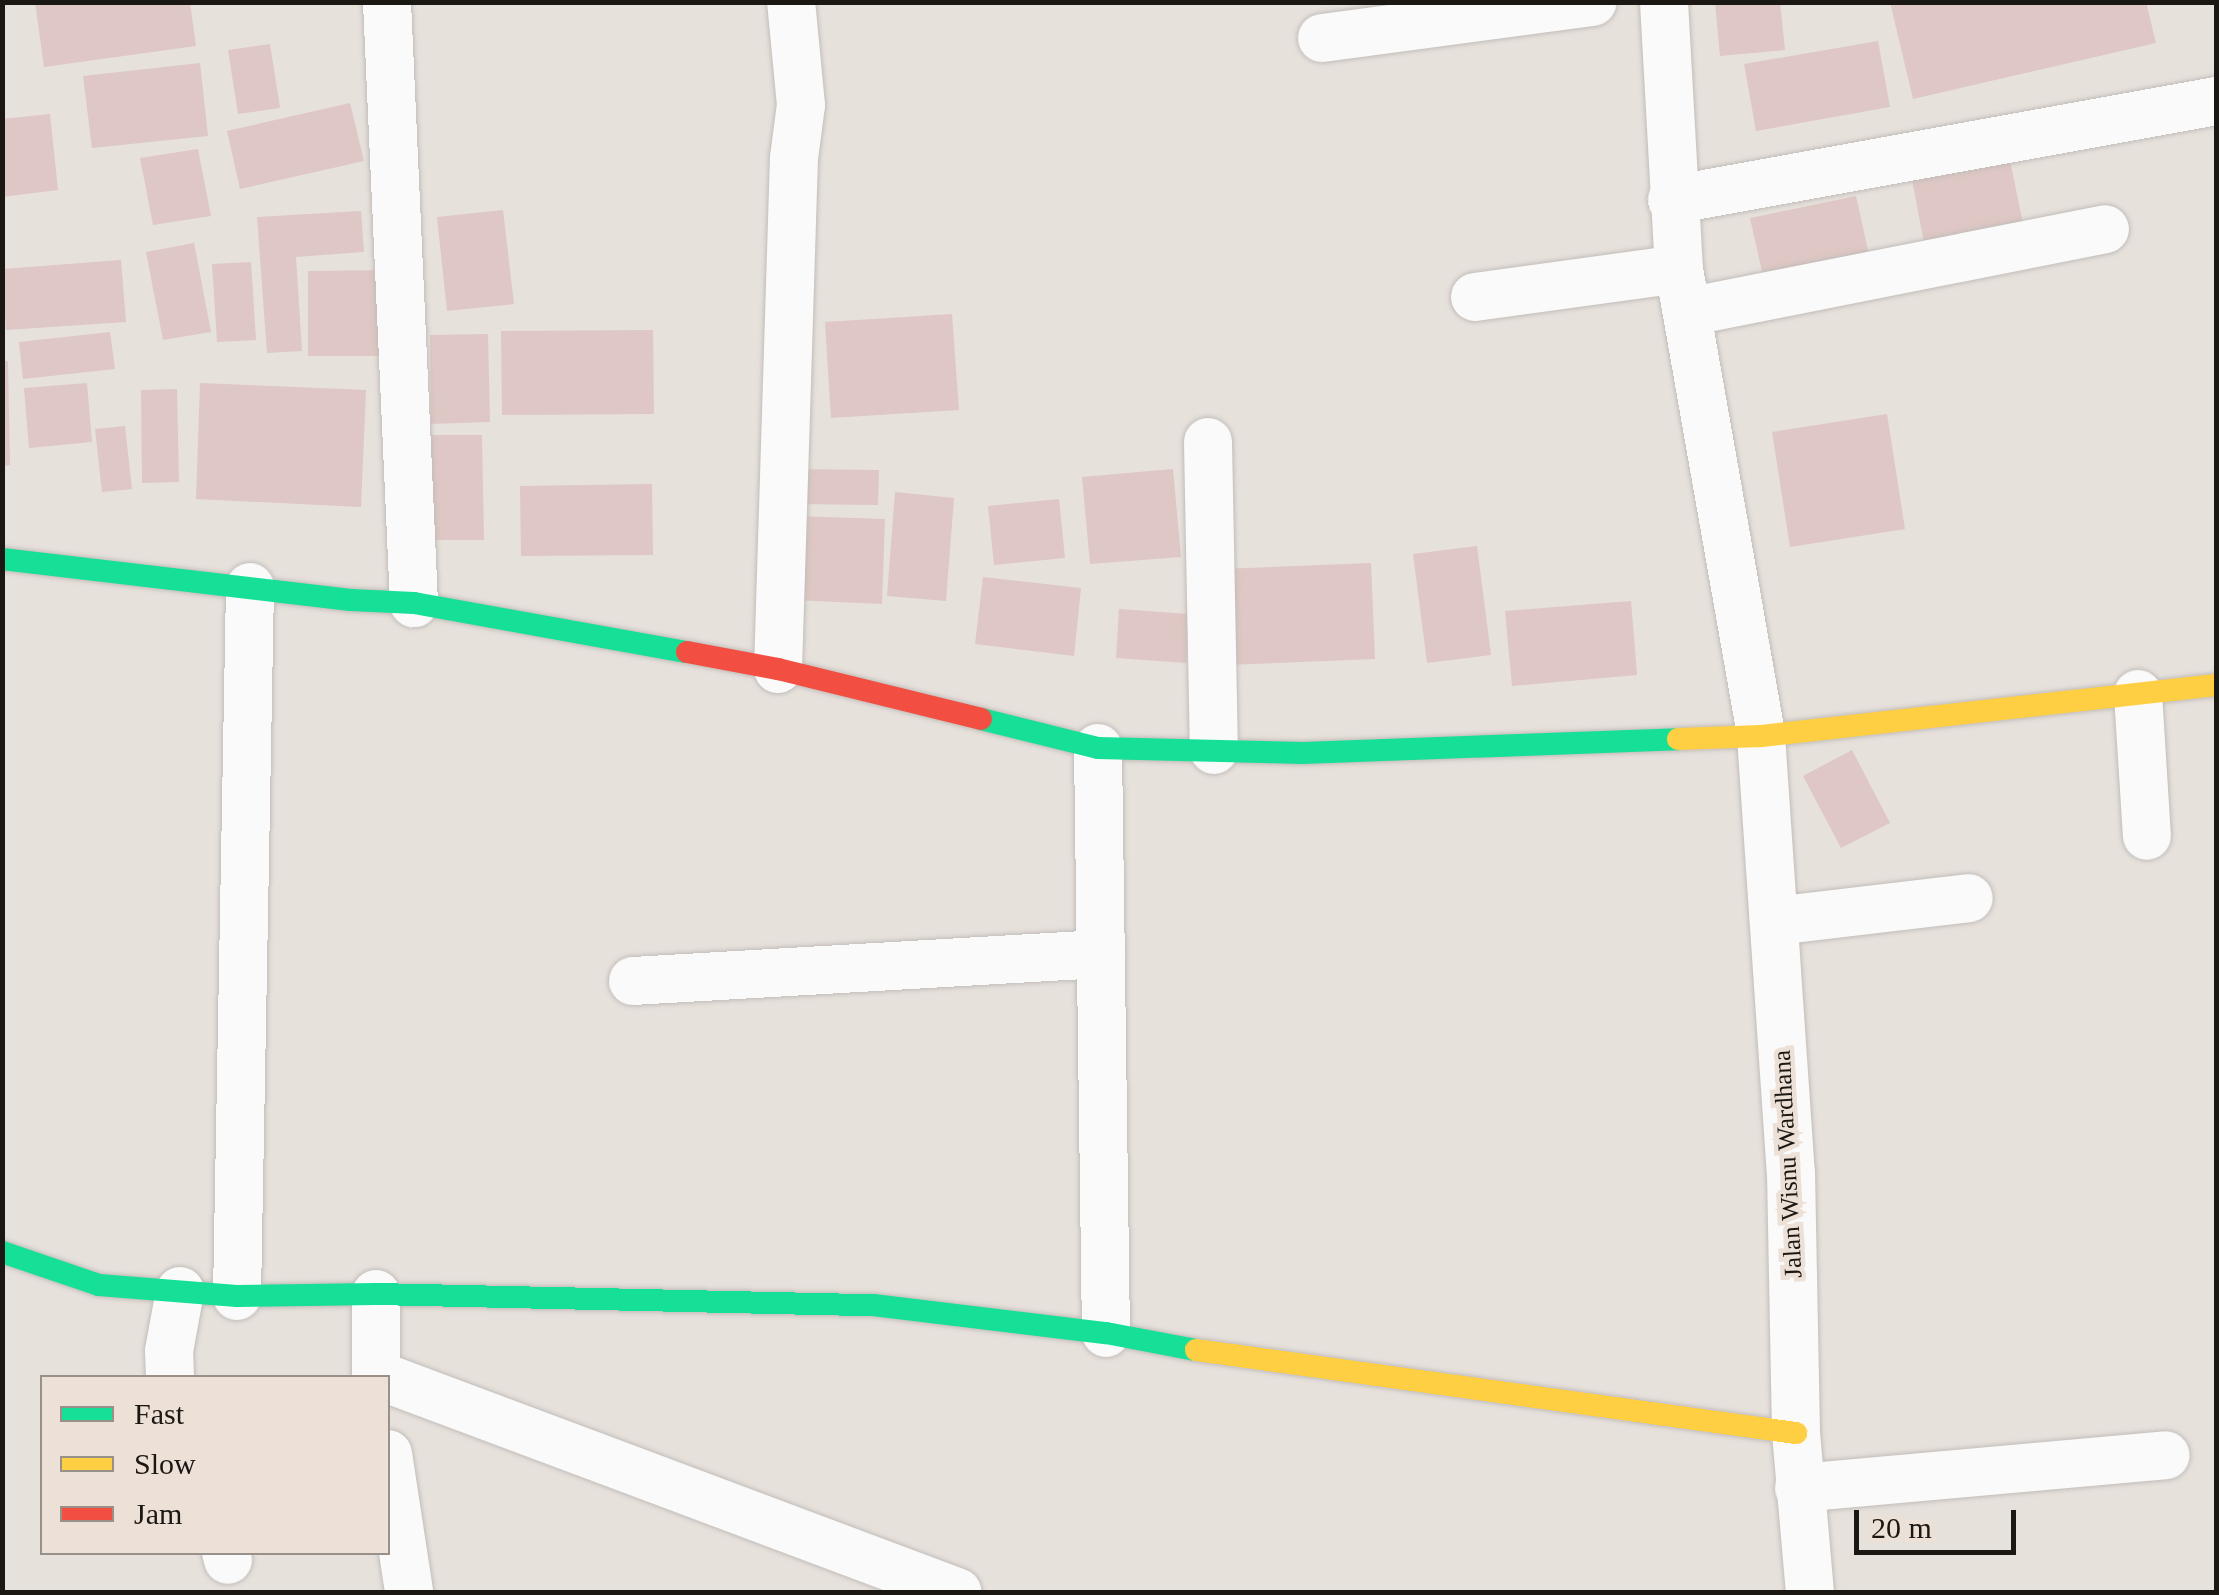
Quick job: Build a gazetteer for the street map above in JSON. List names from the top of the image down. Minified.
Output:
{"streets":{"street":["Jalan Wisnu Wardhana"]},"legend":["Fast","Slow","Jam"],"scale_bar":"20 m"}
